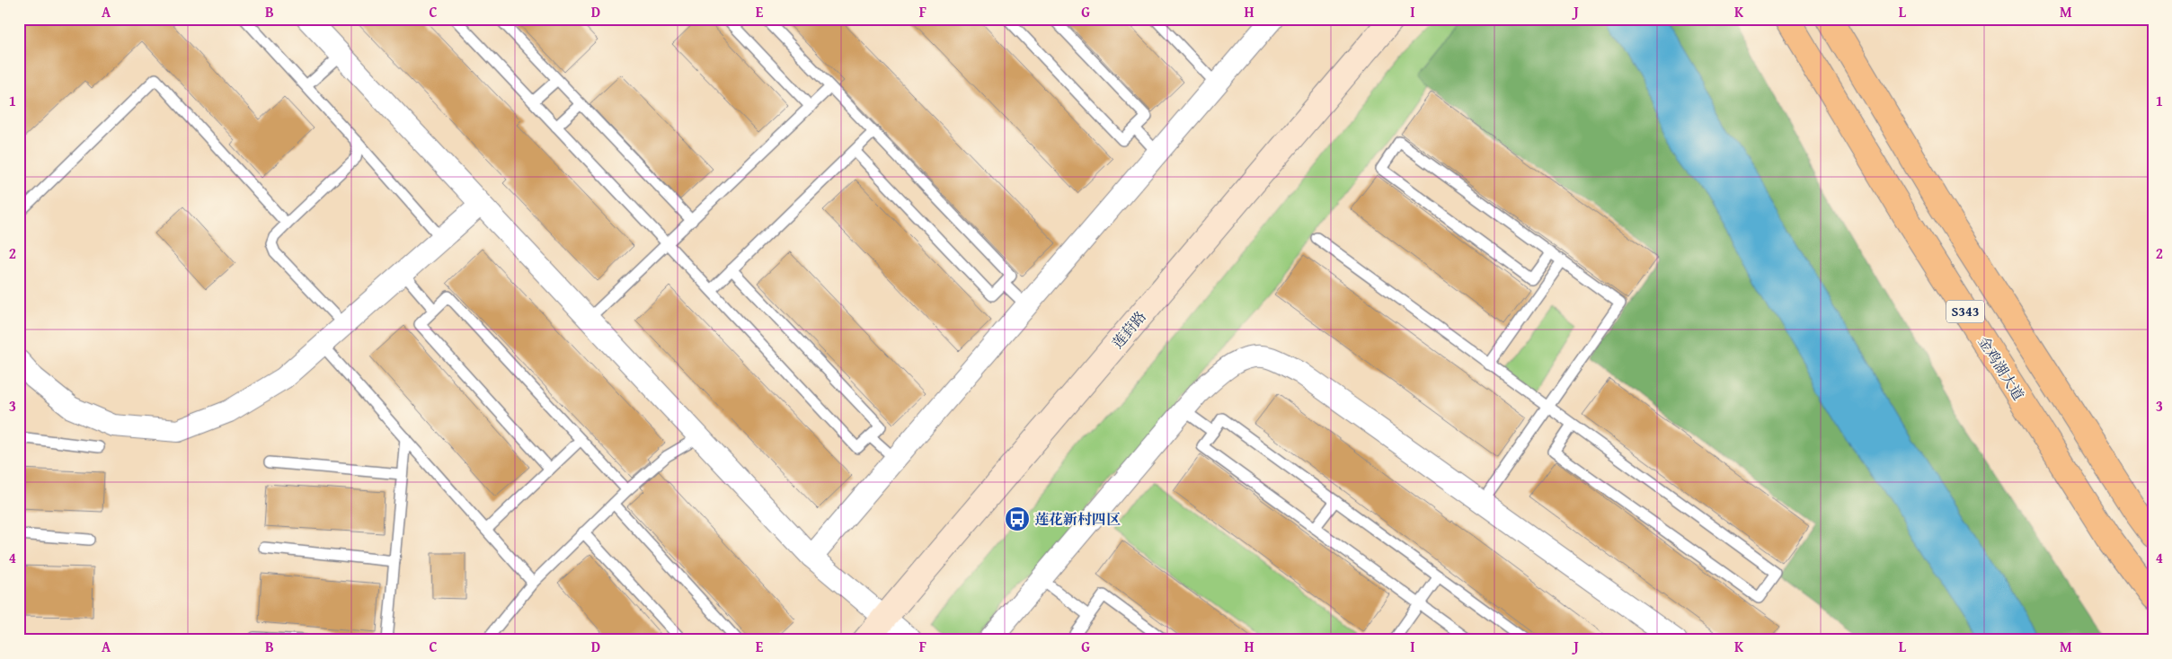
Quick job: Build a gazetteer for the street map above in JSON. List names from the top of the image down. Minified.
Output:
{"streets":{"main road":["S343","莲葑路","金鸡湖大道"]},"places":{"bus stop":["莲花新村四区"]},"grid":{"columns":["A","B","C","D","E","F","G","H","I","J","K","L","M"],"rows":["1","2","3","4"]}}
